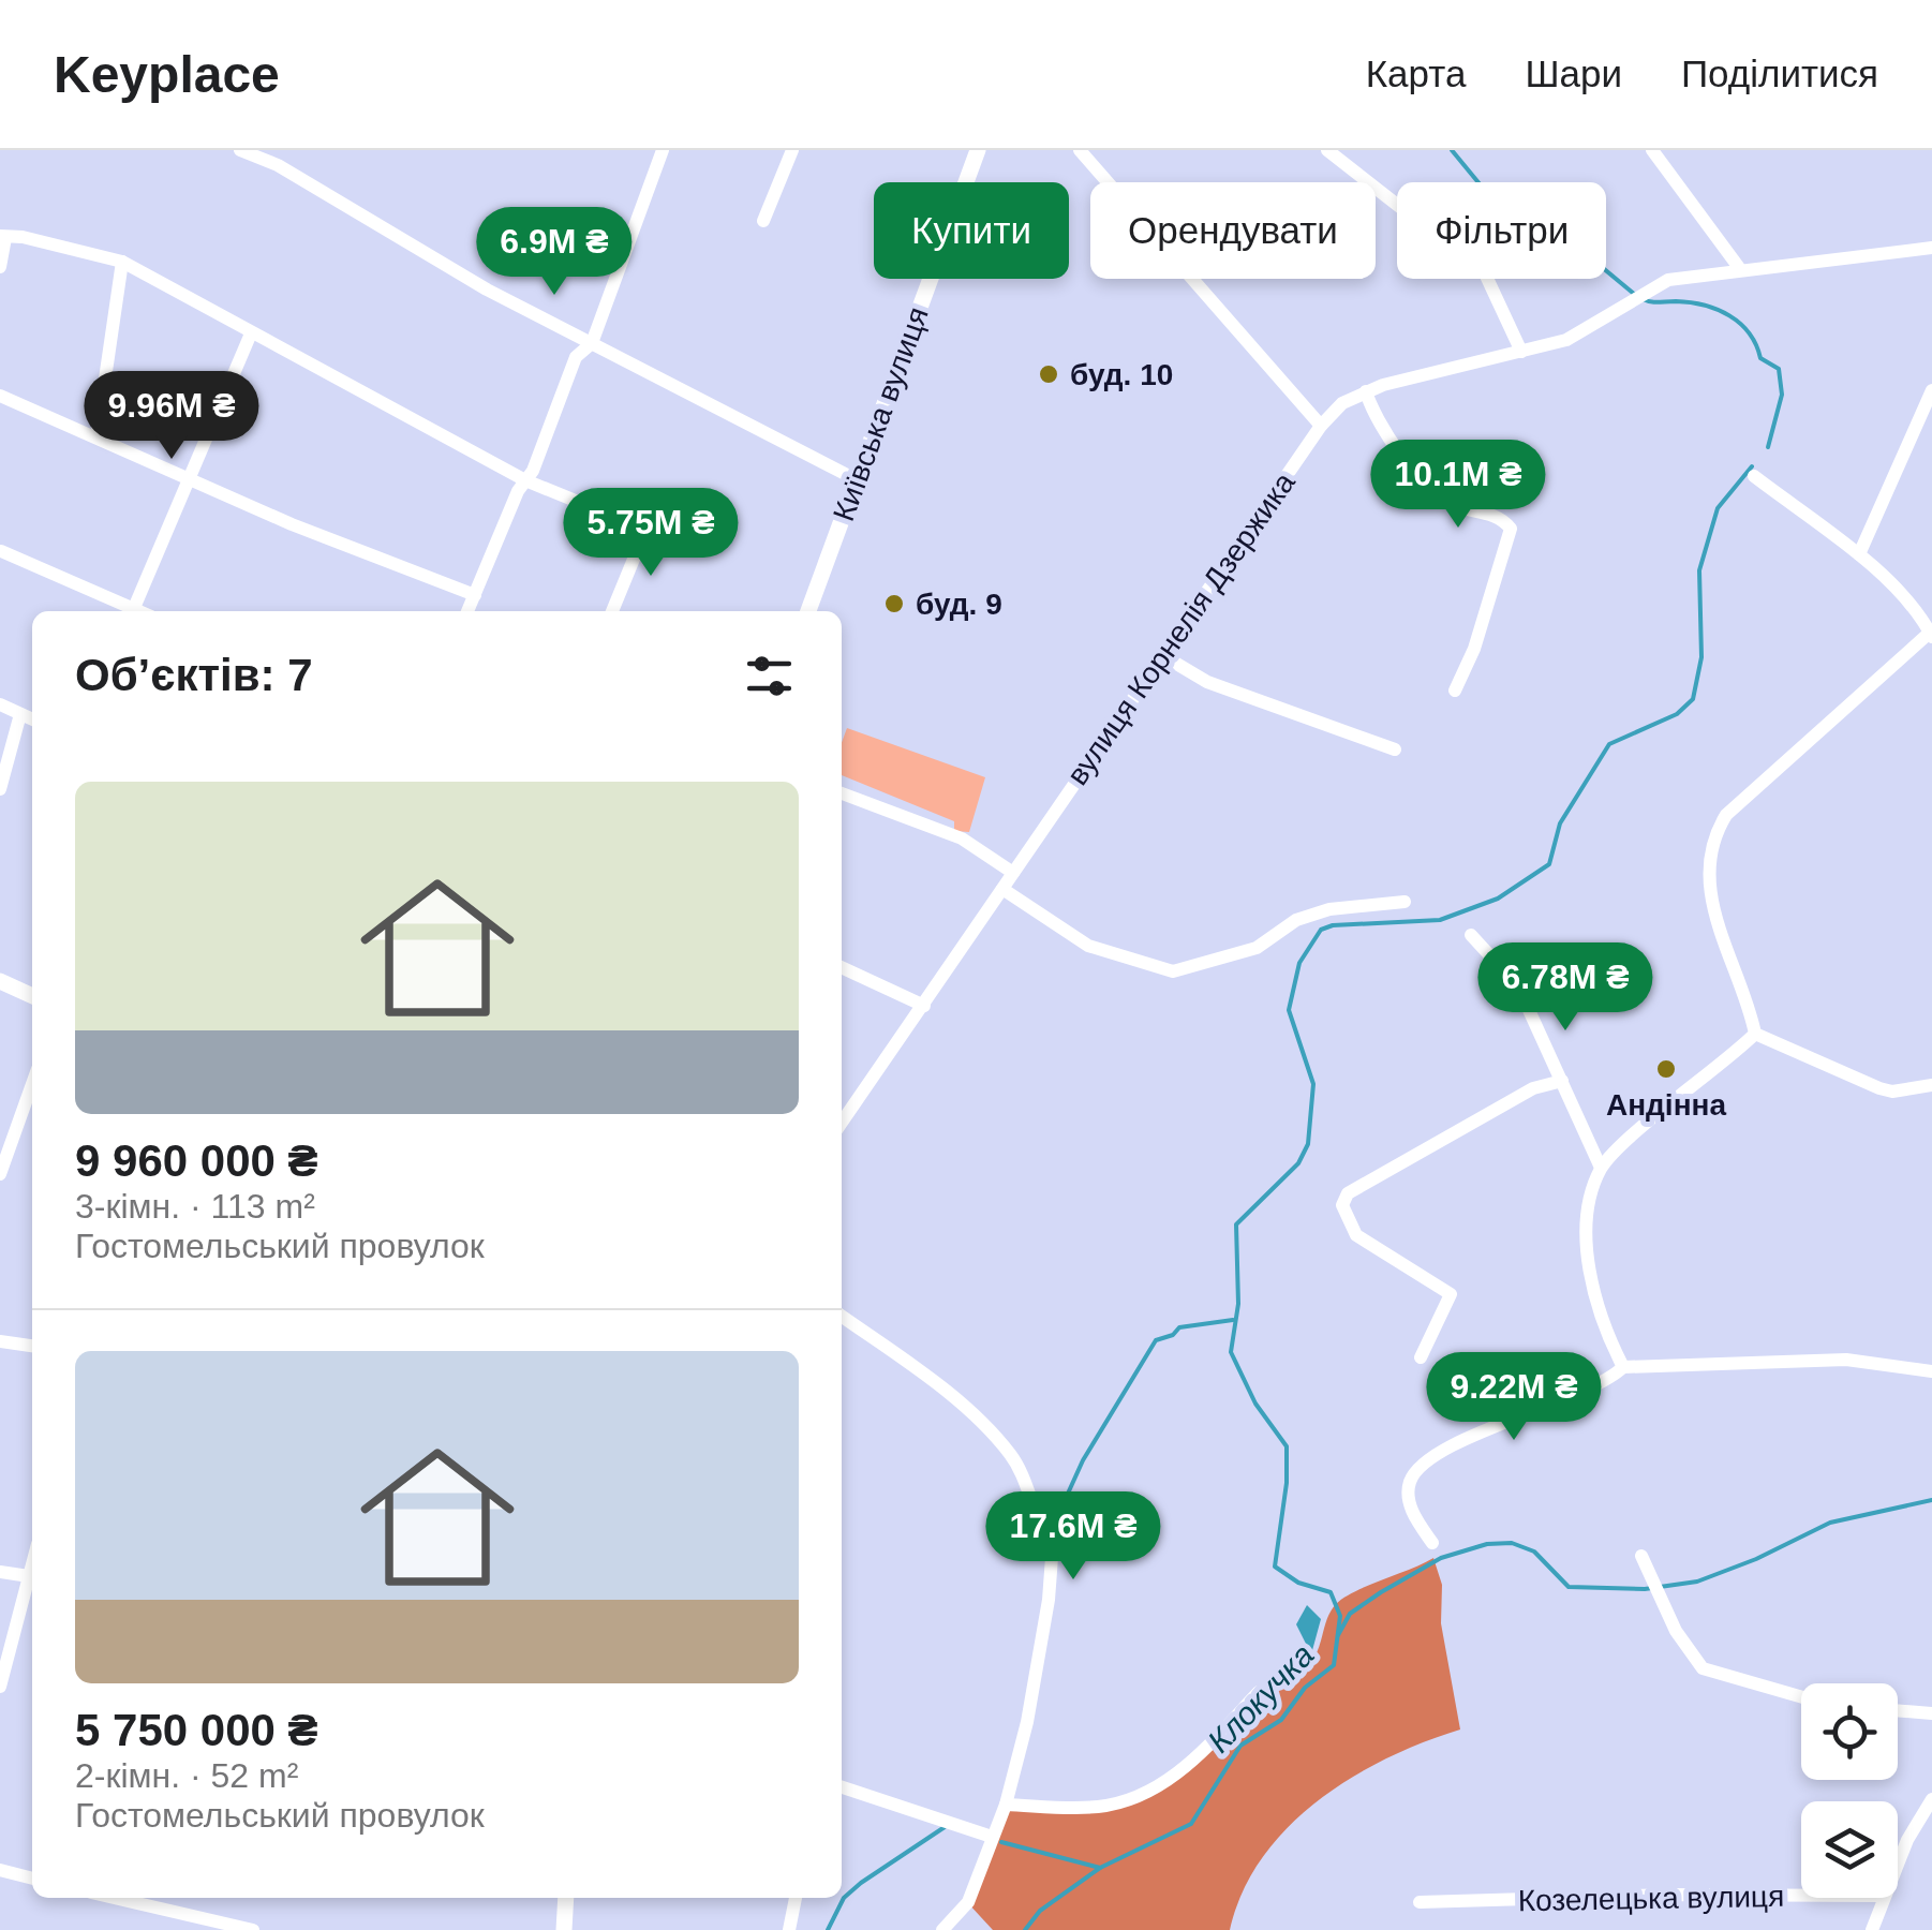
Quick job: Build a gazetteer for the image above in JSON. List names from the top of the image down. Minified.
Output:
{"streets":{"street":["Київська вулиця","вулиця Корнелія Дзержика","Козелецька вулиця"]},"water":["Клокучка"],"places":["буд. 10","буд. 9","Андінна"],"page":{"header":"Keyplace","nav":["Карта","Шари","Поділитися"],"chip":["Купити","Орендувати","Фільтри"],"price":["6.9M ₴","9.96M ₴","10.1M ₴","5.75M ₴","6.78M ₴","9.22M ₴","17.6M ₴"],"heading":"Об’єктів: 7","list":[{"name":"9 960 000 ₴","note":"3-кімн. · 113 m² · Гостомельський провулок"},{"name":"5 750 000 ₴","note":"2-кімн. · 52 m² · Гостомельський провулок"}]}}
